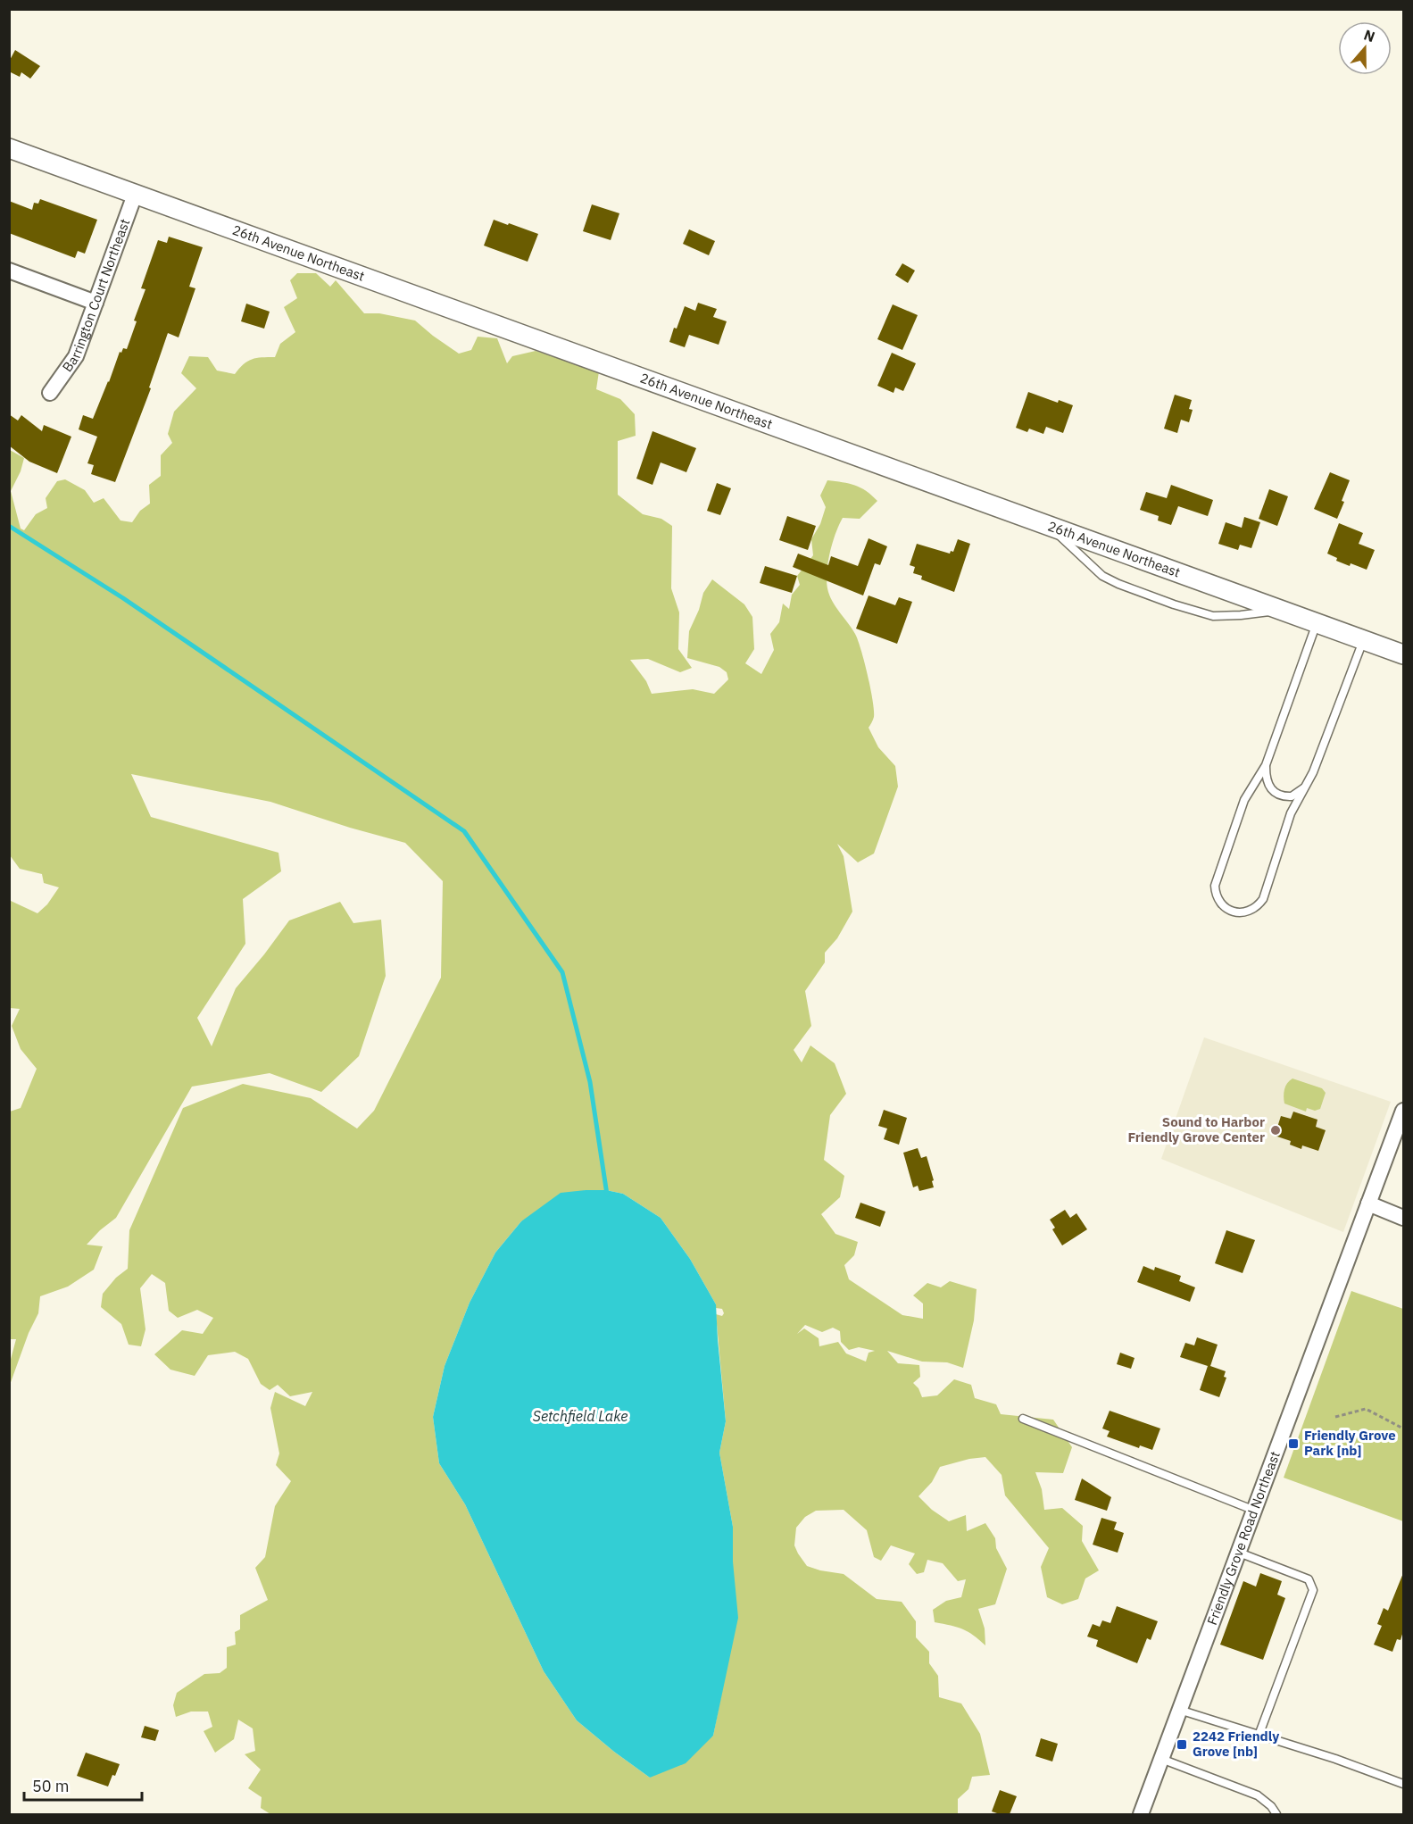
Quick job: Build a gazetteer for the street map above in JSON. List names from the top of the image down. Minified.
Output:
{"streets":{"street":["26th Avenue Northeast","Barrington Court Northeast","Friendly Grove Road Northeast"]},"crossings":[["26th Avenue Northeast","Barrington Court Northeast"]],"water":["Setchfield Lake"],"places":{"other":["Sound to Harbor Friendly Grove Center"],"transit":["Friendly Grove Park [nb]","2242 Friendly Grove [nb]"]},"scale_bar":"50 m","north":"top"}
